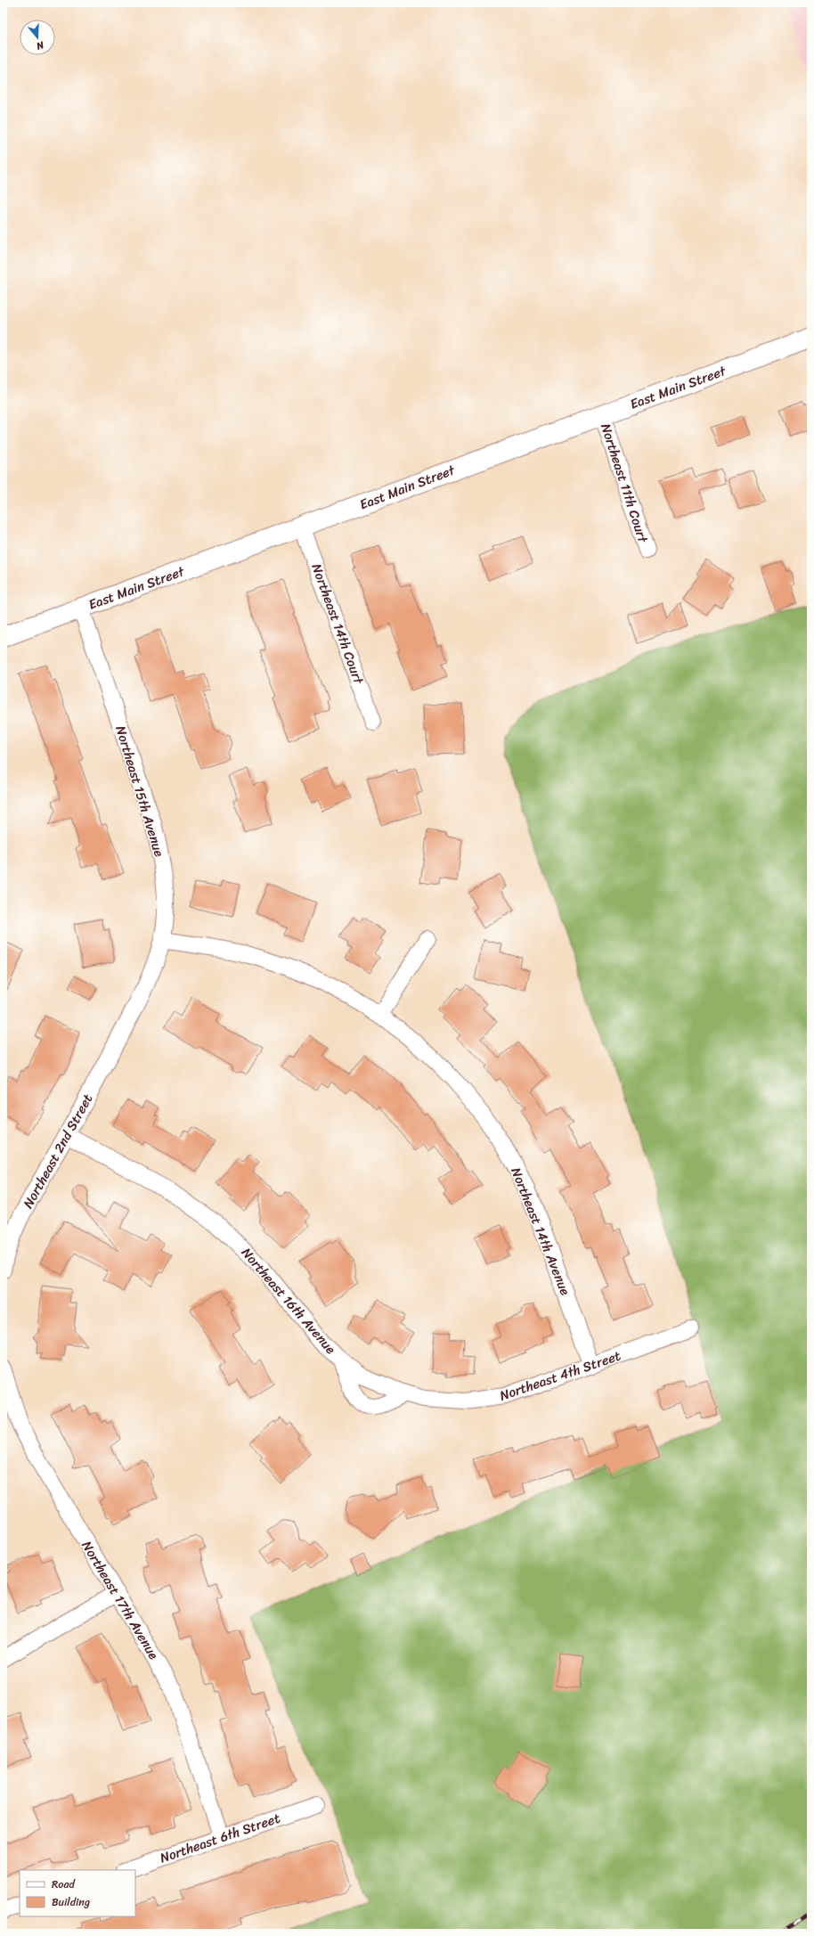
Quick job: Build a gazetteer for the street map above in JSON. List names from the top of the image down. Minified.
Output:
{"streets":{"main road":["East Main Street"],"street":["Northeast 11th Court","Northeast 14th Court","Northeast 15th Avenue","Northeast 2nd Street","Northeast 14th Avenue","Northeast 16th Avenue","Northeast 4th Street","Northeast 17th Avenue","Northeast 6th Street"]},"crossings":[["East Main Street","Northeast 11th Court"],["East Main Street","Northeast 14th Court"],["East Main Street","Northeast 15th Avenue"],["Northeast 15th Avenue","Northeast 2nd Street"],["Northeast 15th Avenue","Northeast 14th Avenue"],["Northeast 2nd Street","Northeast 16th Avenue"],["Northeast 14th Avenue","Northeast 4th Street"],["Northeast 16th Avenue","Northeast 4th Street"],["Northeast 17th Avenue","Northeast 6th Street"]],"legend":["Road","Building"],"north":"bottom"}
